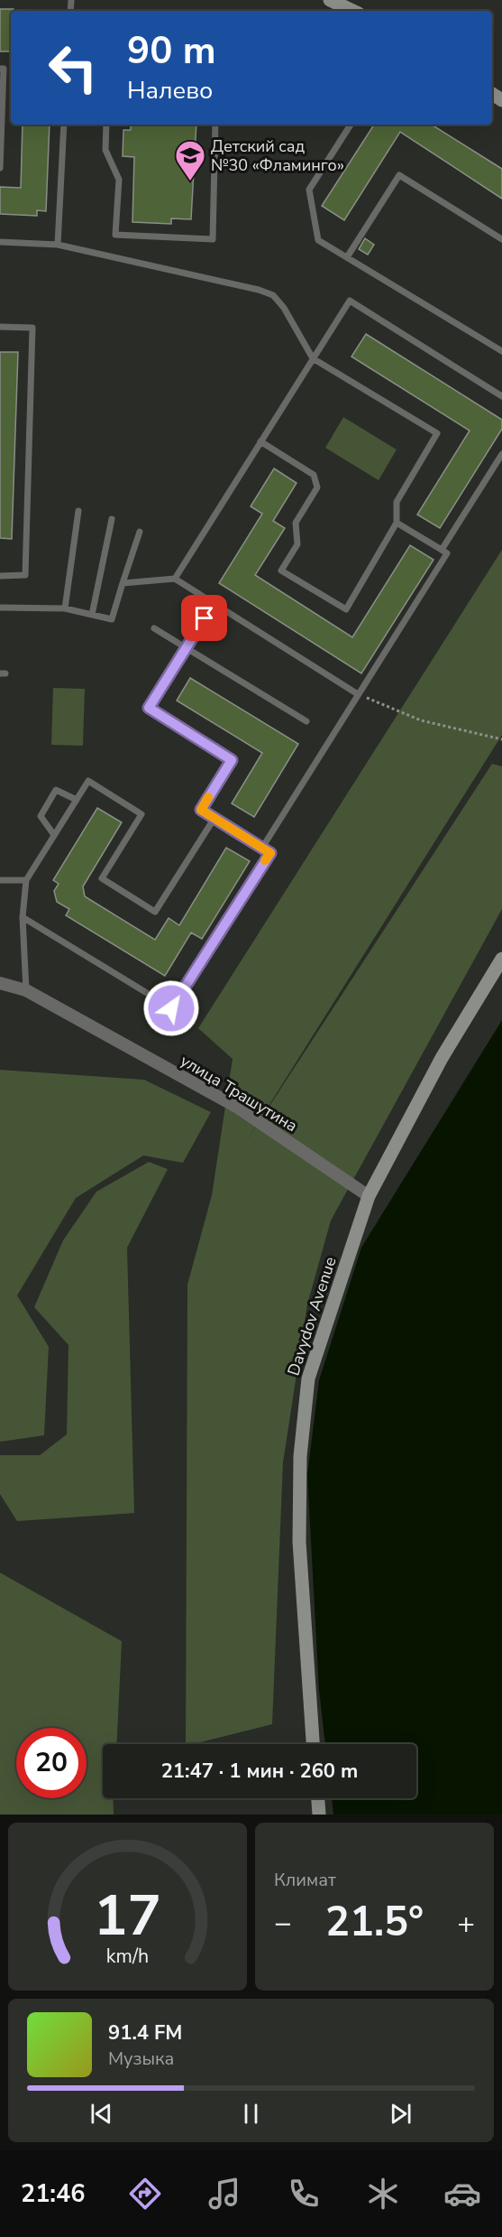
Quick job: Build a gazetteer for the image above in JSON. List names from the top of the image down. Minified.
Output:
{"streets":{"street":["улица Трашутина","Davydov Avenue"]},"crossings":[["улица Трашутина","Davydov Avenue"]],"places":{"school or university":["Детский сад №30 «Фламинго»"]},"page":{"turn":["90 m","Налево"],"limit":"20","trip":"21:47 · 1 мин · 260 m","tile":"Климат","heat":["−","21.5°","+"],"song":["91.4 FM","Музыка"],"tabs":"21:46","gauge":["17","km/h"]}}
